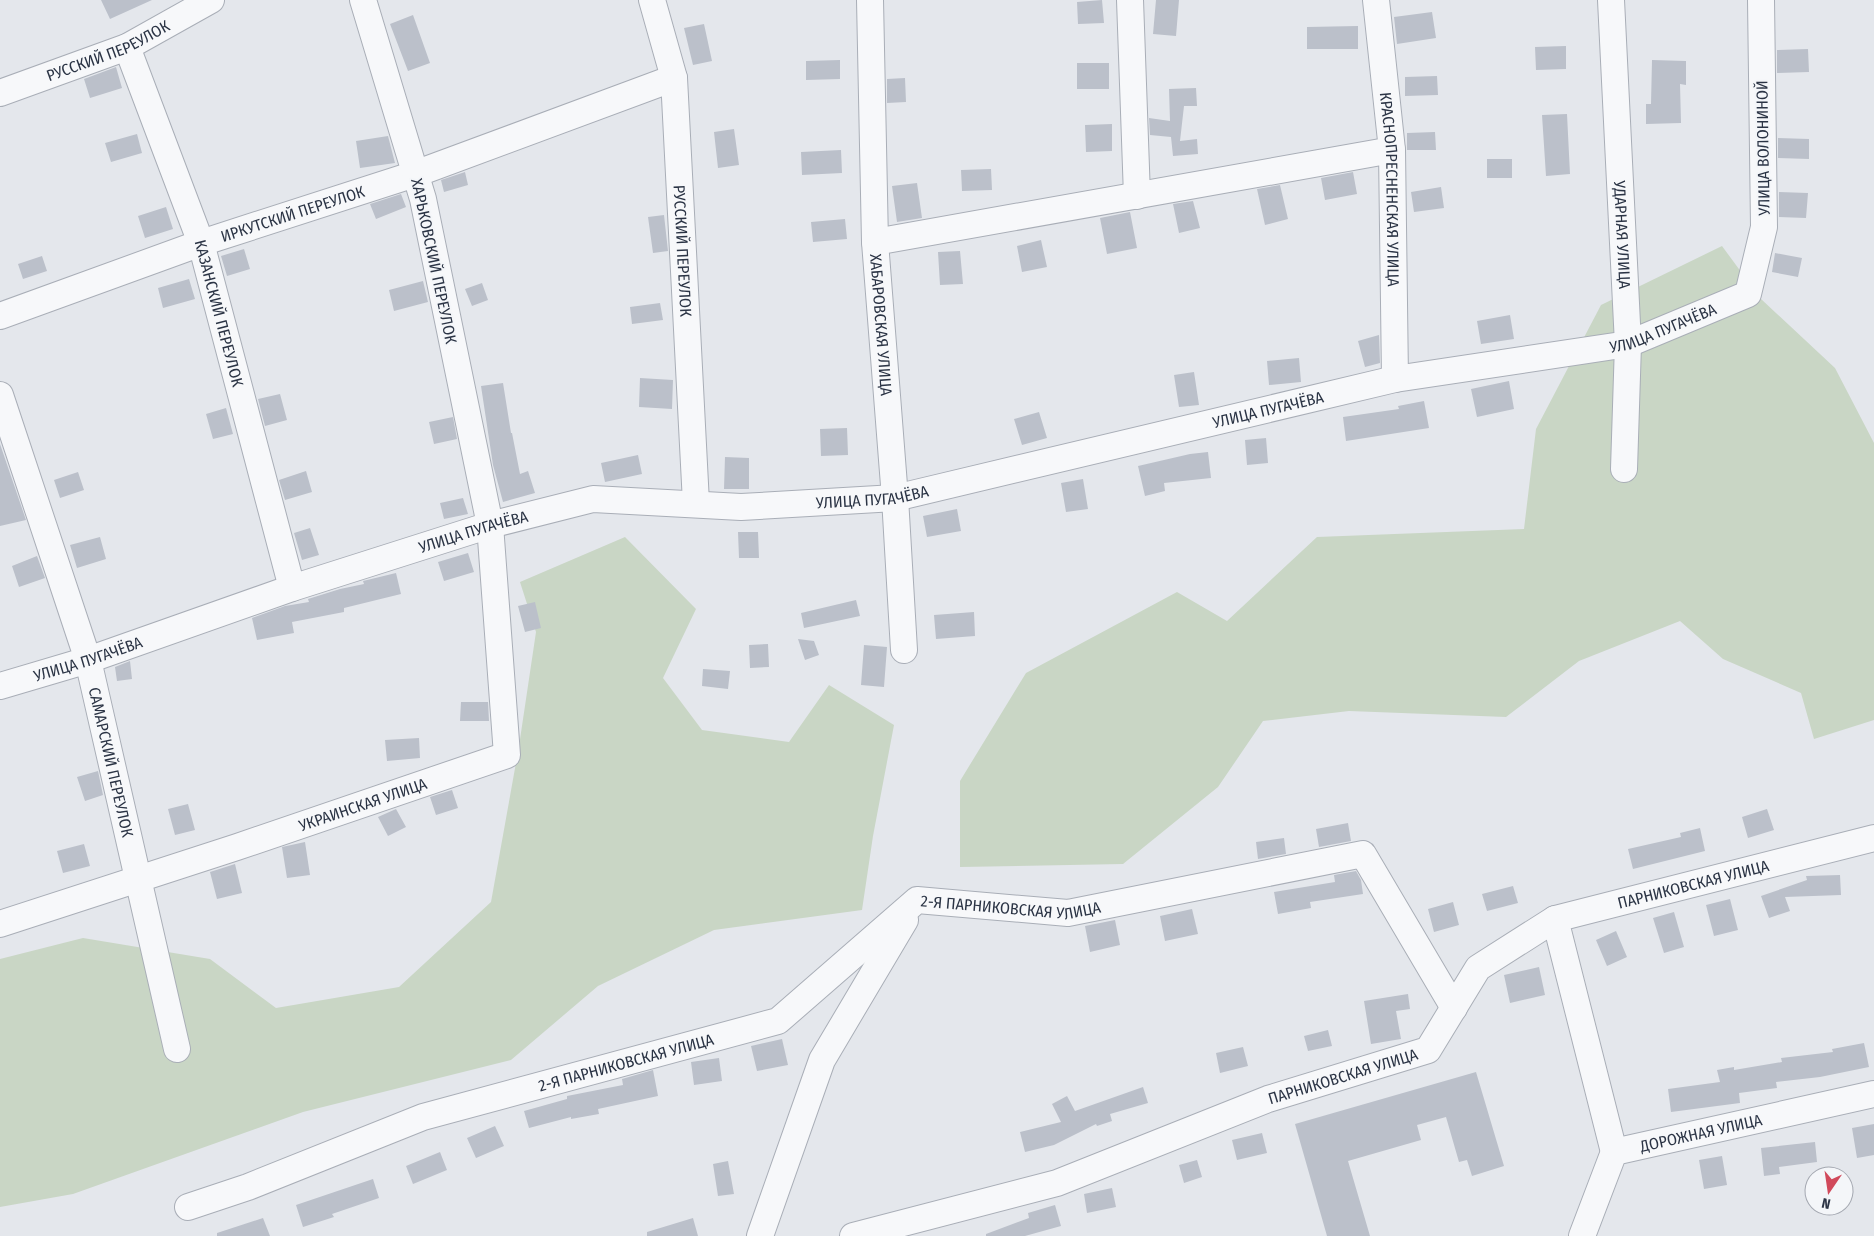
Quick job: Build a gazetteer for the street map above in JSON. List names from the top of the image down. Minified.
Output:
{"streets":{"street":["РУССКИЙ ПЕРЕУЛОК","УЛИЦА ВОЛОНИНОЙ","КРАСНОПРЕСНЕНСКАЯ УЛИЦА","ИРКУТСКИЙ ПЕРЕУЛОК","УДАРНАЯ УЛИЦА","ХАРЬКОВСКИЙ ПЕРЕУЛОК","КАЗАНСКИЙ ПЕРЕУЛОК","ХАБАРОВСКАЯ УЛИЦА","УЛИЦА ПУГАЧЁВА","САМАРСКИЙ ПЕРЕУЛОК","УКРАИНСКАЯ УЛИЦА","ПАРНИКОВСКАЯ УЛИЦА","2-Я ПАРНИКОВСКАЯ УЛИЦА","ДОРОЖНАЯ УЛИЦА"]},"crossings":[["РУССКИЙ ПЕРЕУЛОК","ИРКУТСКИЙ ПЕРЕУЛОК"],["РУССКИЙ ПЕРЕУЛОК","КАЗАНСКИЙ ПЕРЕУЛОК"],["РУССКИЙ ПЕРЕУЛОК","УЛИЦА ПУГАЧЁВА"],["УЛИЦА ВОЛОНИНОЙ","УЛИЦА ПУГАЧЁВА"],["КРАСНОПРЕСНЕНСКАЯ УЛИЦА","УЛИЦА ПУГАЧЁВА"],["ИРКУТСКИЙ ПЕРЕУЛОК","ХАРЬКОВСКИЙ ПЕРЕУЛОК"],["ИРКУТСКИЙ ПЕРЕУЛОК","КАЗАНСКИЙ ПЕРЕУЛОК"],["УДАРНАЯ УЛИЦА","УЛИЦА ПУГАЧЁВА"],["ХАРЬКОВСКИЙ ПЕРЕУЛОК","УЛИЦА ПУГАЧЁВА"],["ХАРЬКОВСКИЙ ПЕРЕУЛОК","УКРАИНСКАЯ УЛИЦА"],["КАЗАНСКИЙ ПЕРЕУЛОК","УЛИЦА ПУГАЧЁВА"],["ХАБАРОВСКАЯ УЛИЦА","УЛИЦА ПУГАЧЁВА"],["УЛИЦА ПУГАЧЁВА","САМАРСКИЙ ПЕРЕУЛОК"],["УЛИЦА ПУГАЧЁВА","УКРАИНСКАЯ УЛИЦА"],["САМАРСКИЙ ПЕРЕУЛОК","УКРАИНСКАЯ УЛИЦА"],["ПАРНИКОВСКАЯ УЛИЦА","2-Я ПАРНИКОВСКАЯ УЛИЦА"]],"north":"bottom"}
